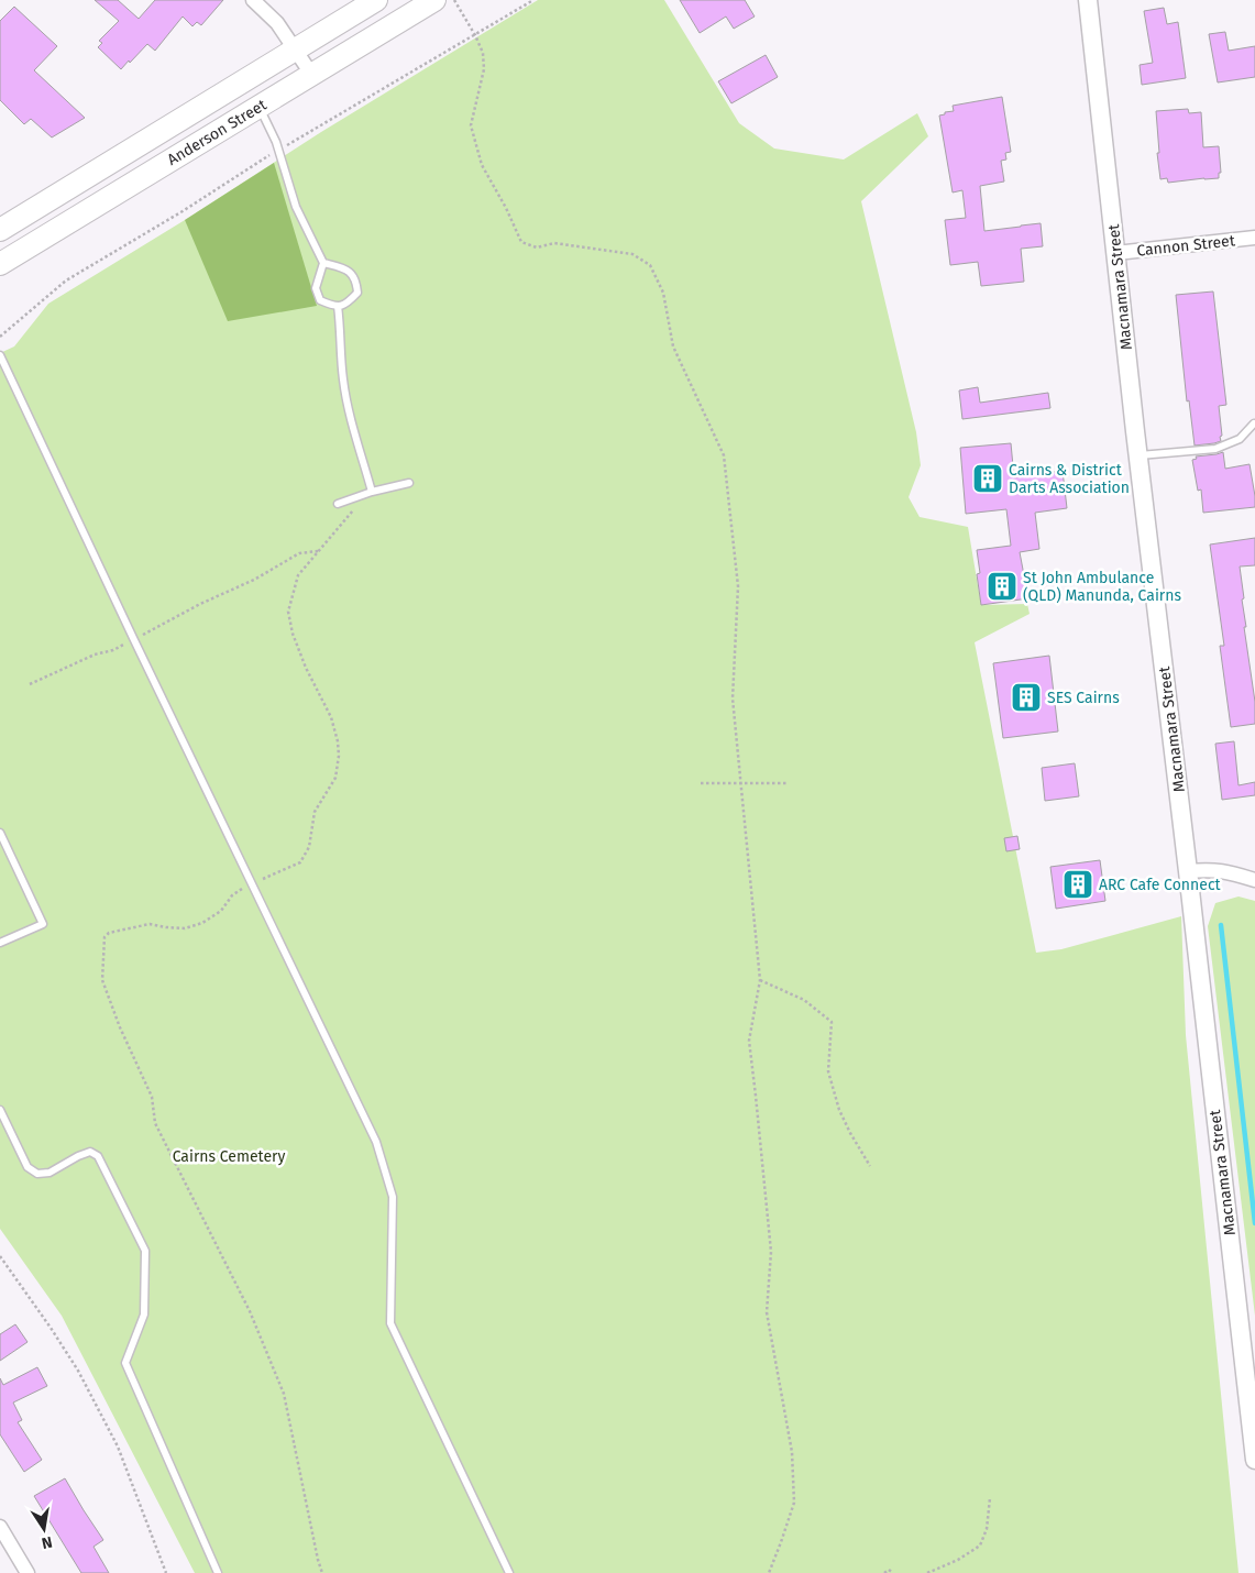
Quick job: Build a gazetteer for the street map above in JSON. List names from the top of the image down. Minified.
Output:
{"streets":{"main road":["Anderson Street"],"street":["Cannon Street","Macnamara Street"]},"crossings":[["Cannon Street","Macnamara Street"]],"parks":["Cairns Cemetery"],"places":{"building":["Cairns & District Darts Association","St John Ambulance (QLD) Manunda, Cairns","SES Cairns","ARC Cafe Connect"]},"north":"bottom"}
